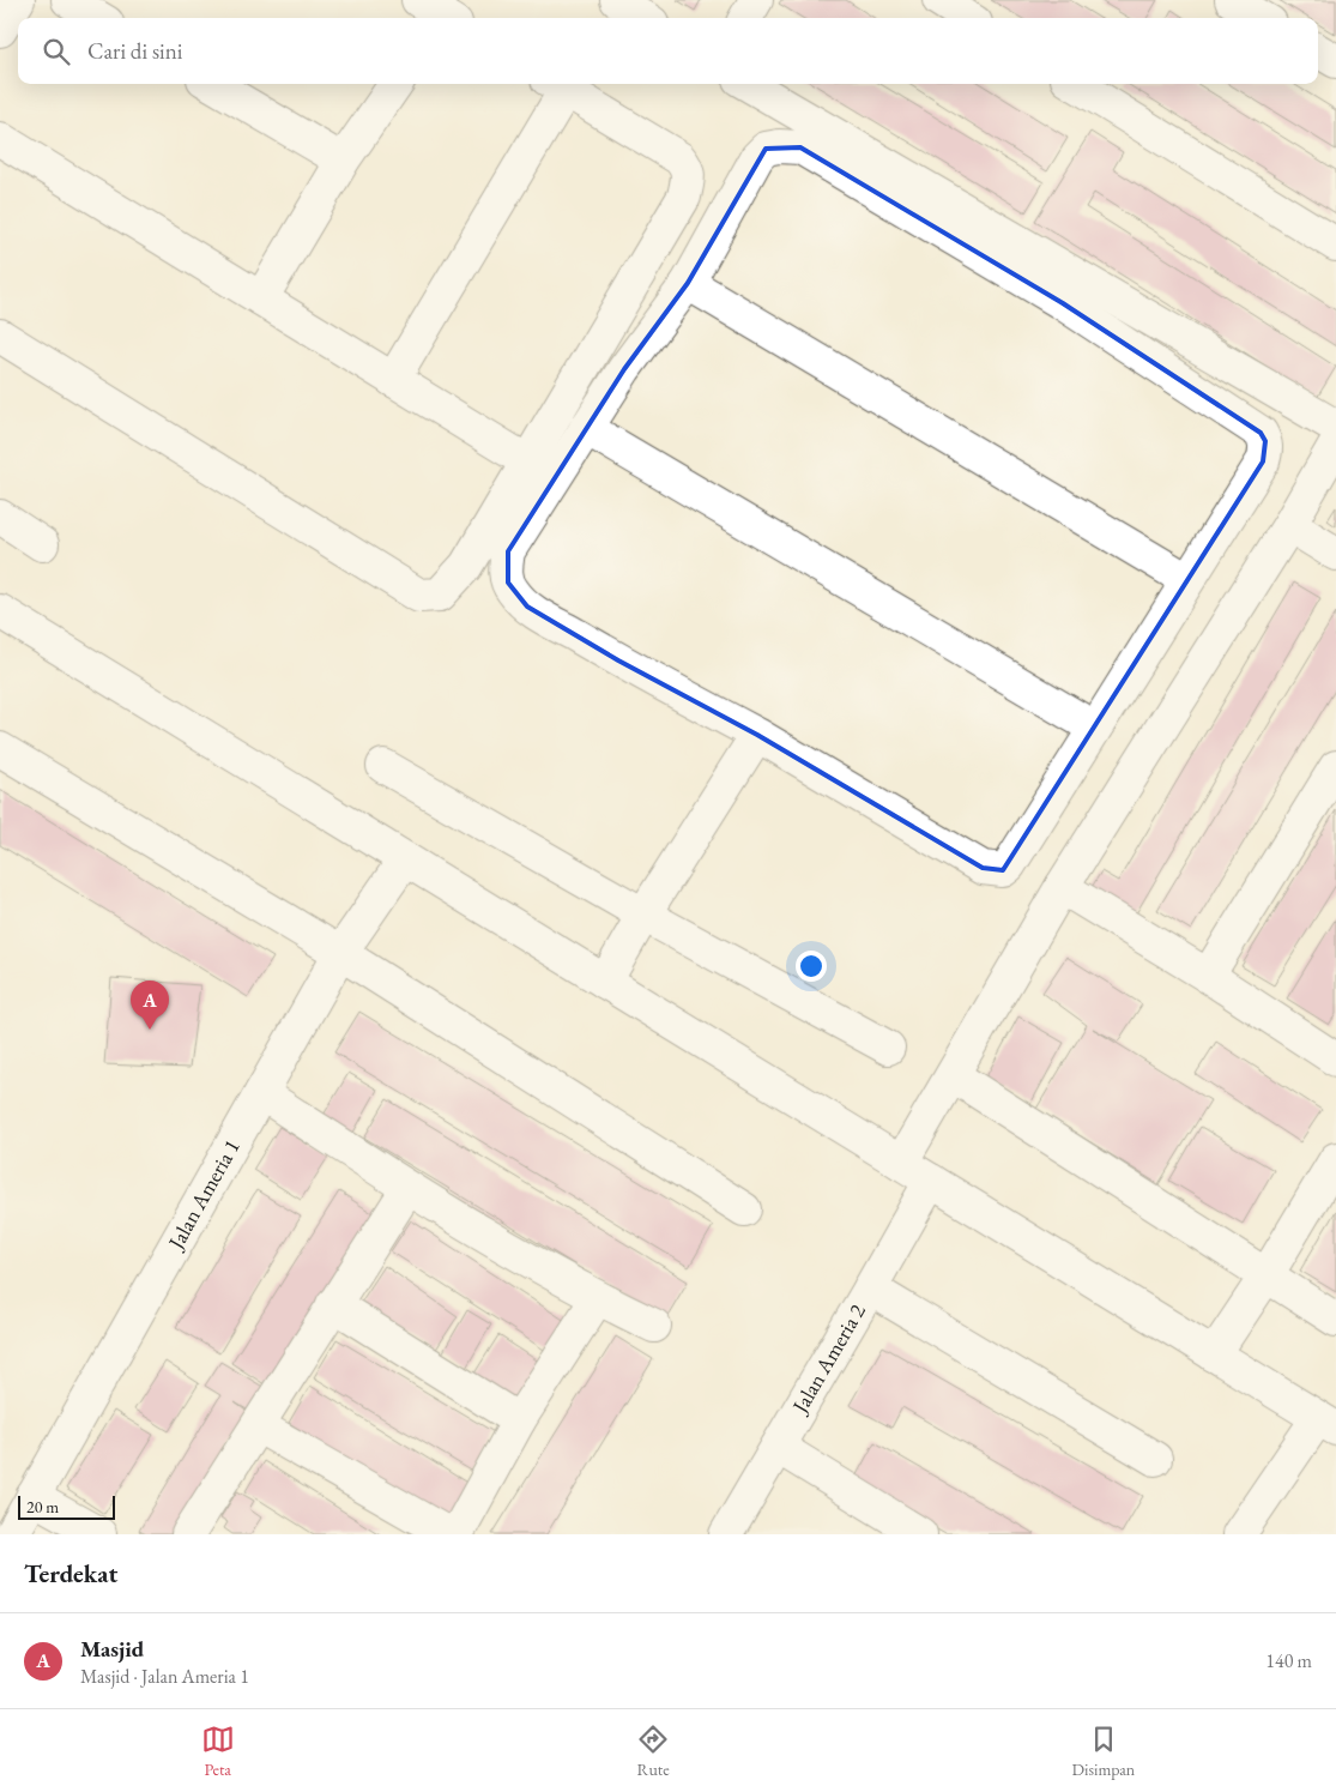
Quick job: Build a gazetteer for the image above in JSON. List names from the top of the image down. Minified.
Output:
{"streets":{"street":["Jalan Ameria 1","Jalan Ameria 2"]},"scale_bar":"20 m","page":{"search":"Cari di sini","pins":"A","scale":"20 m","heading":"Terdekat","list":[{"mark":"A","name":"Masjid","note":"Masjid · Jalan Ameria 1","value":"140 m"}],"nav":["Peta","Rute","Disimpan"]}}
